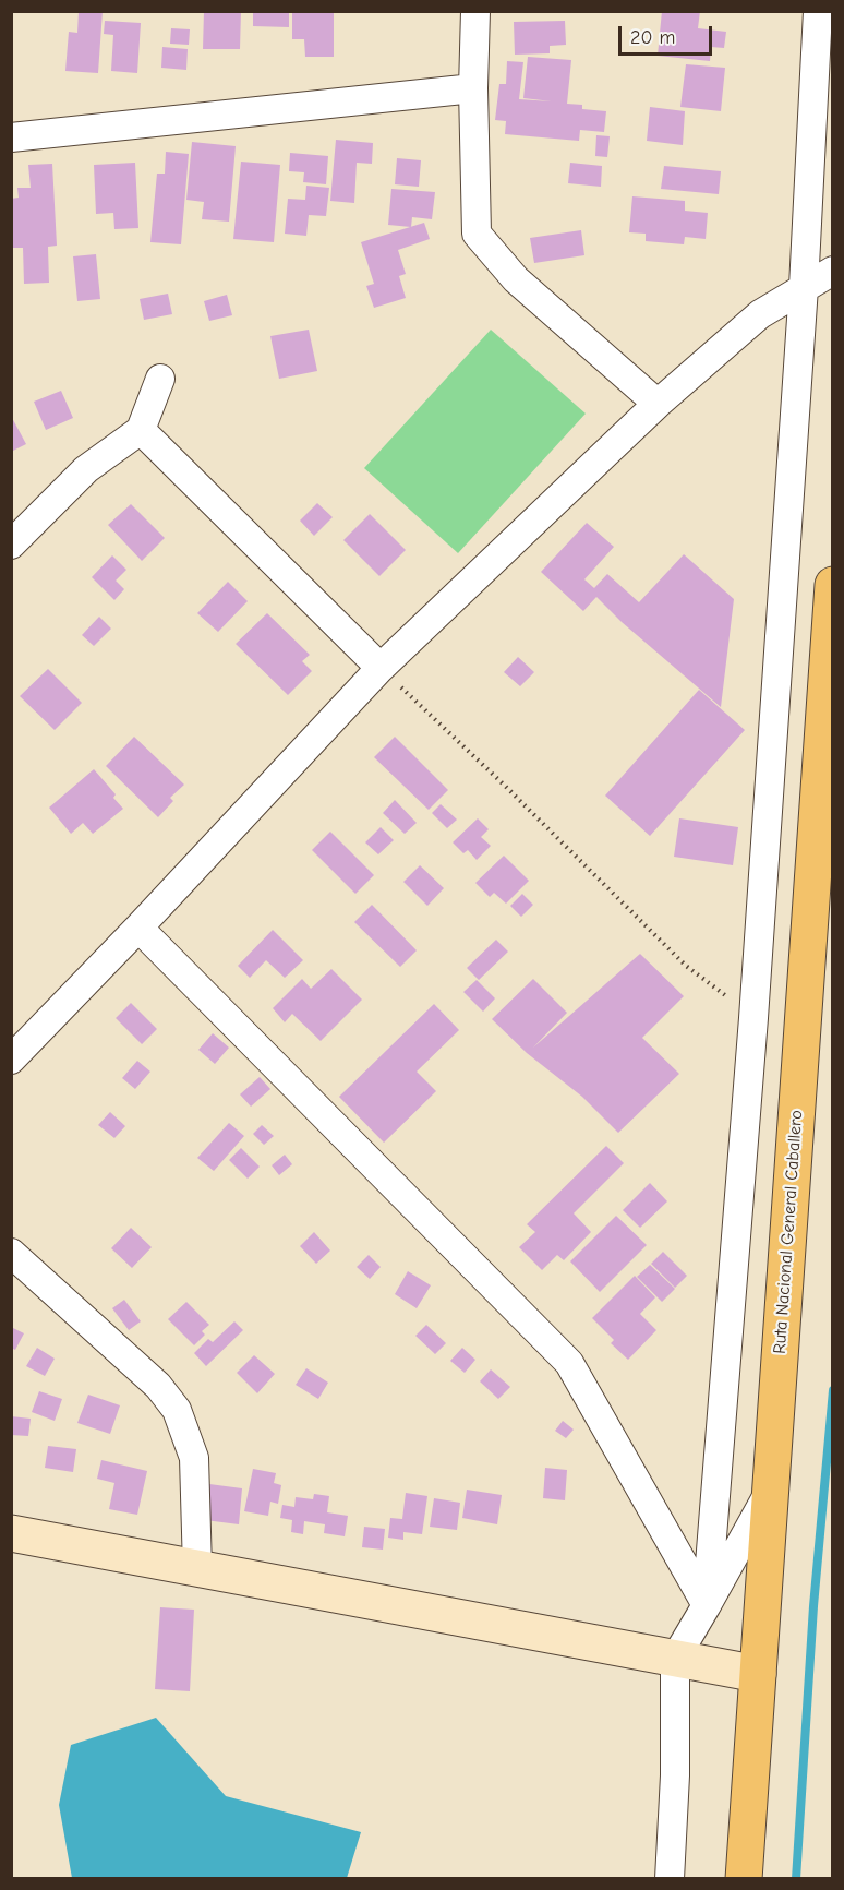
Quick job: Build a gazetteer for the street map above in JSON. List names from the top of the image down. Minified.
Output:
{"streets":{"highway":["Ruta Nacional General Caballero"]},"scale_bar":"20 m"}
